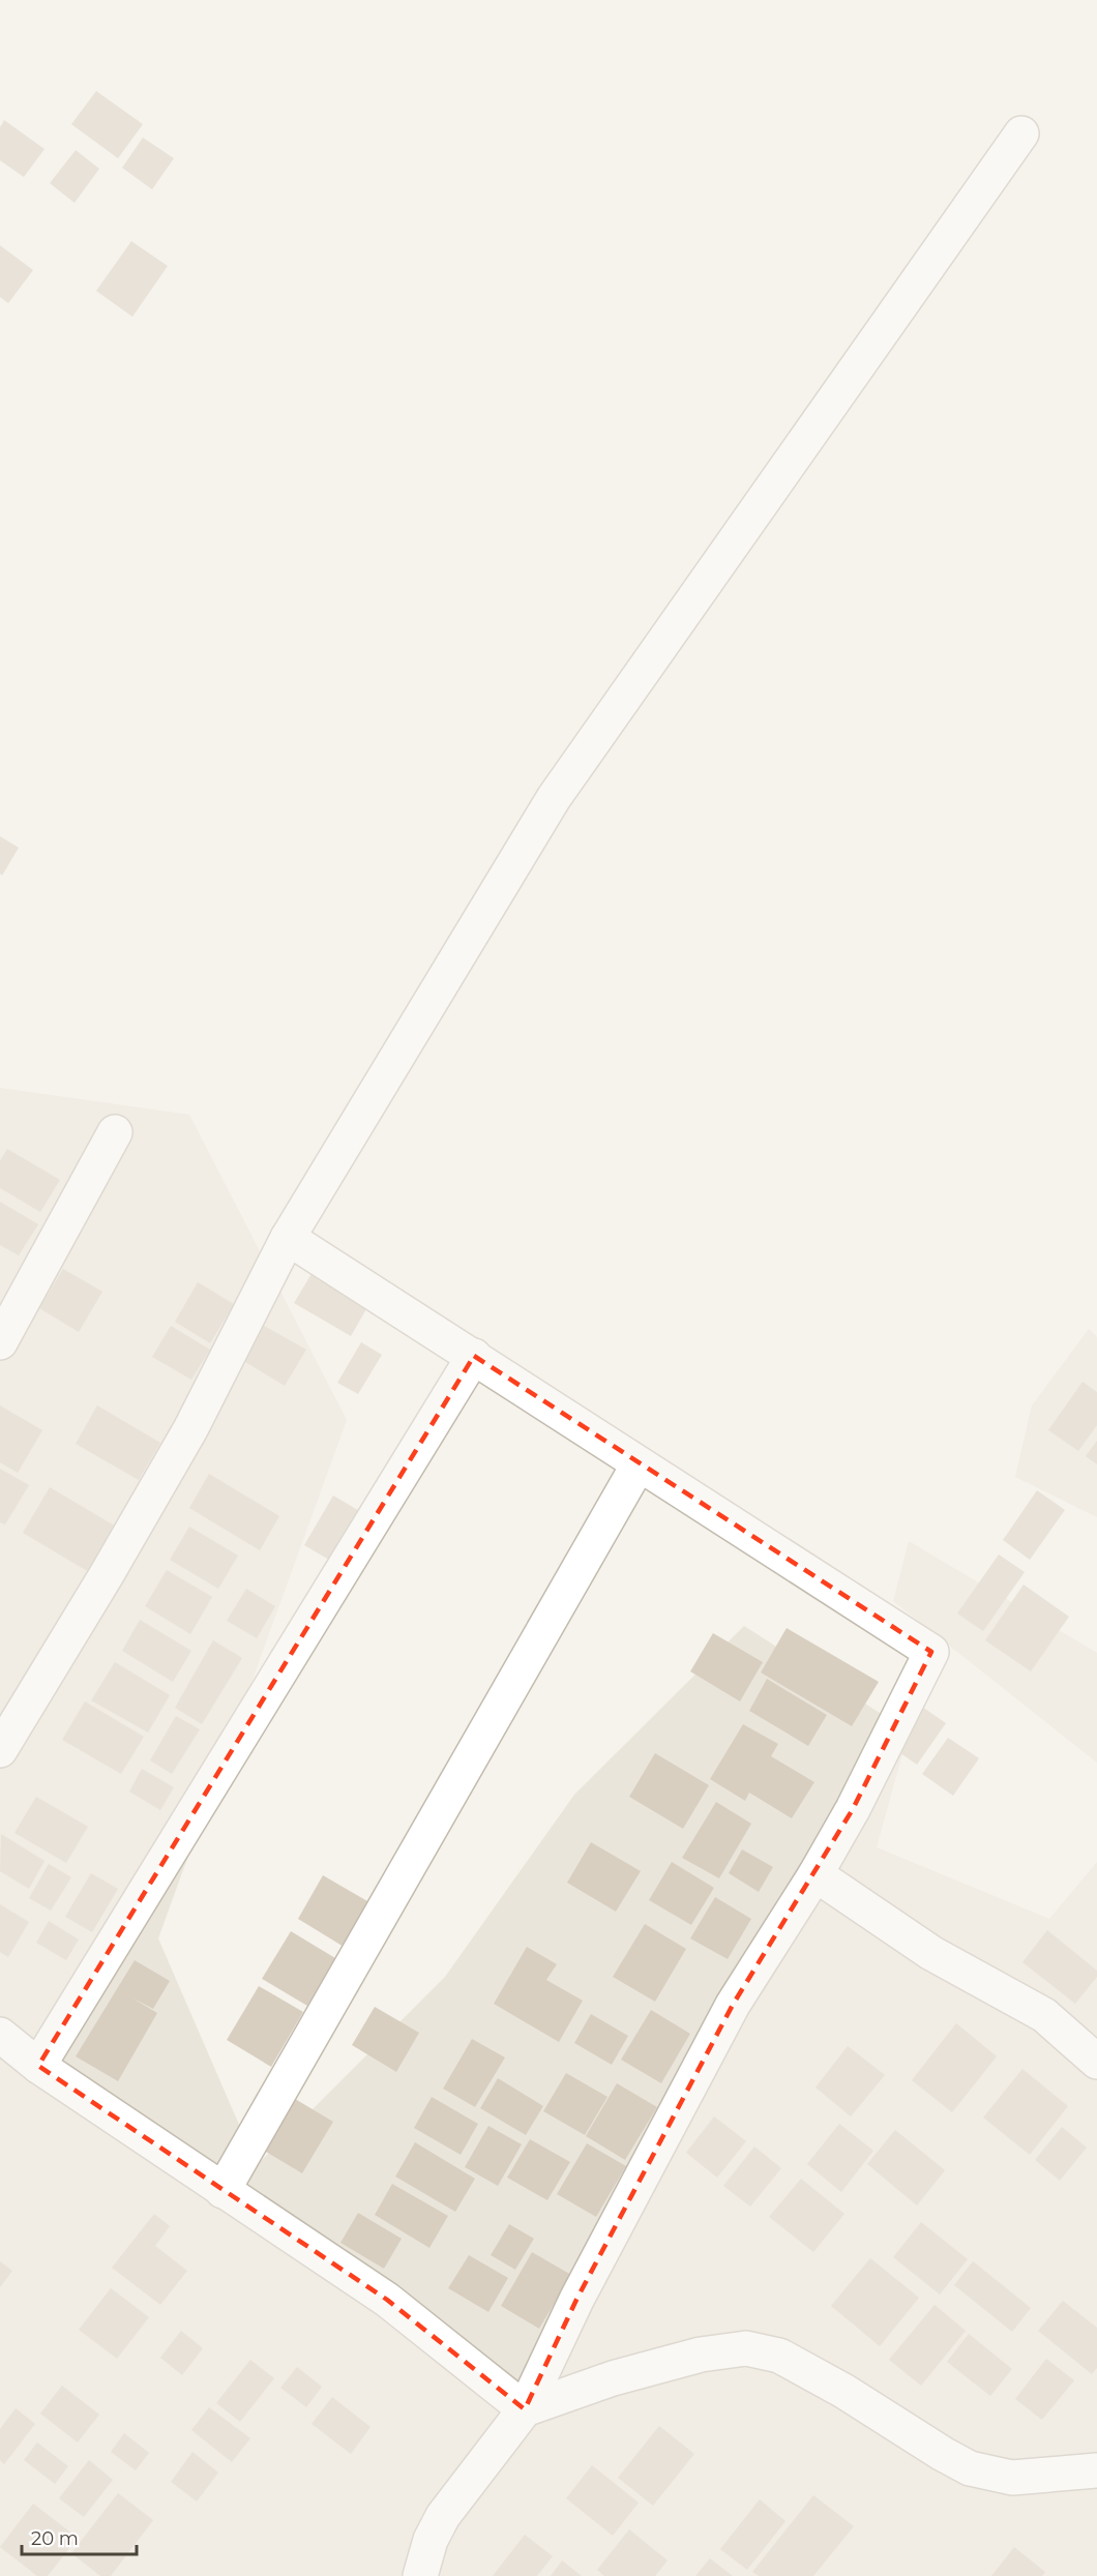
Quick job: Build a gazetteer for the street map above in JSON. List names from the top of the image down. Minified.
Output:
{"scale_bar":"20 m"}
